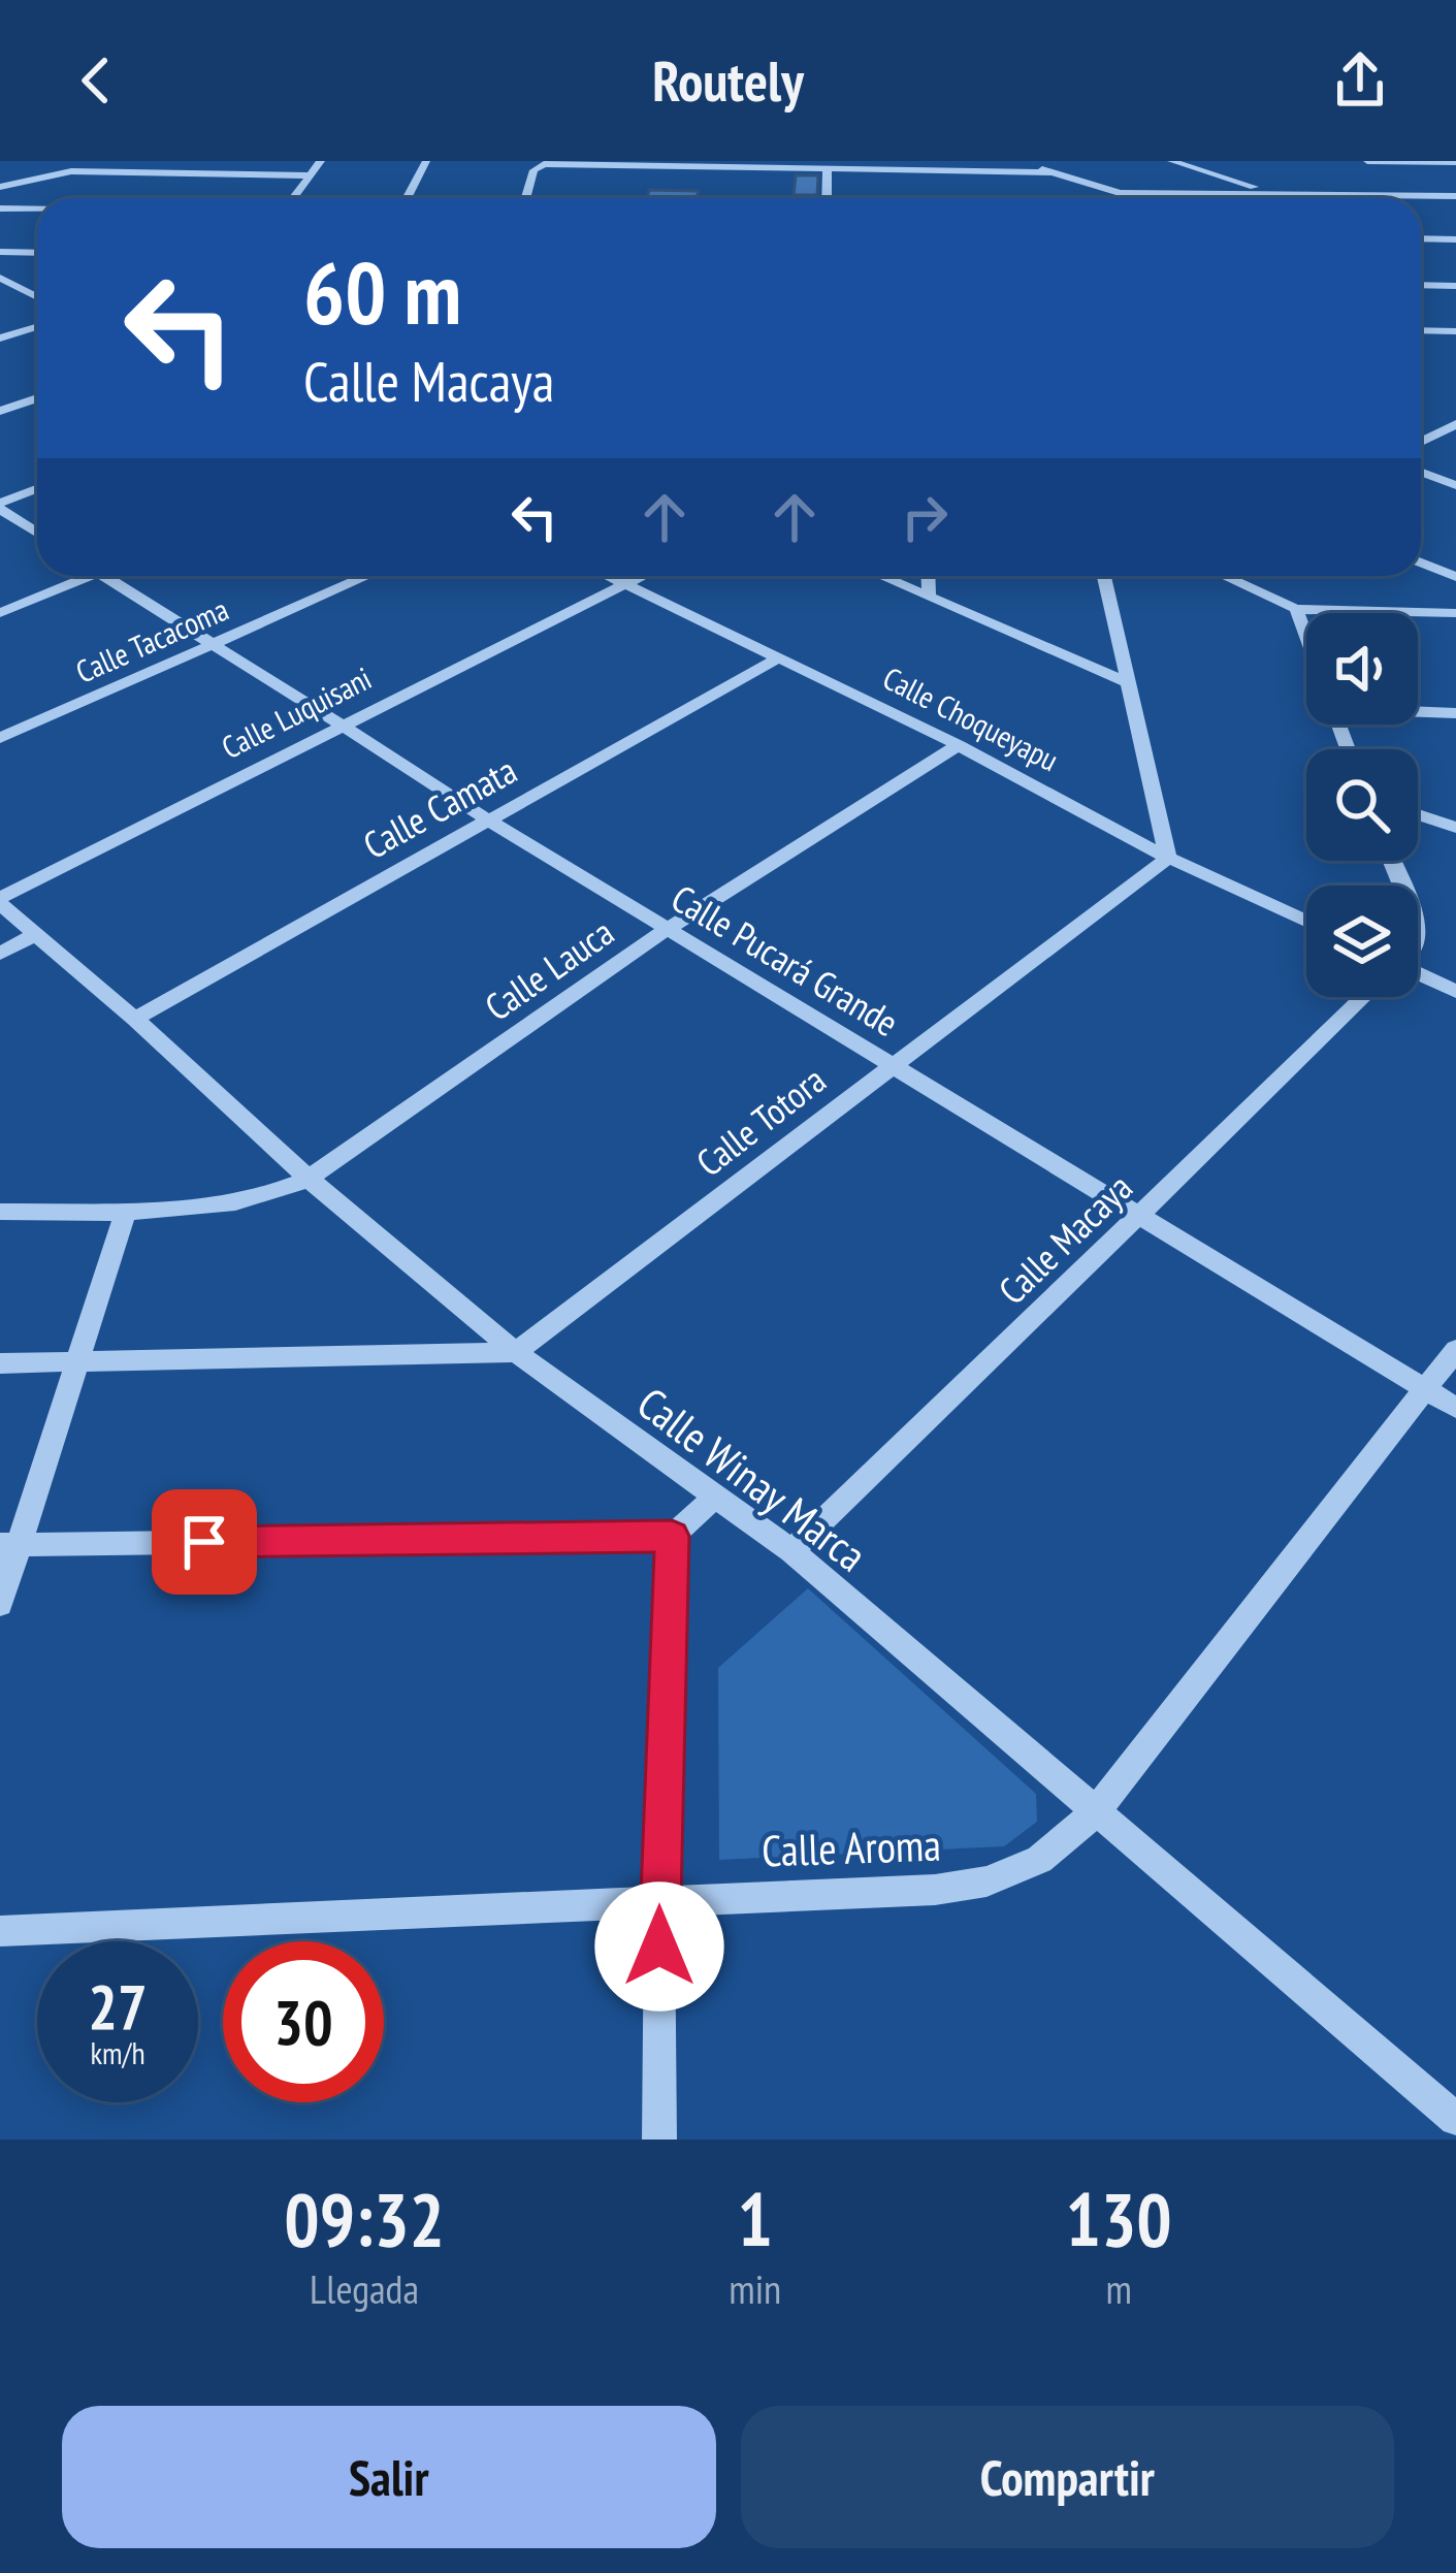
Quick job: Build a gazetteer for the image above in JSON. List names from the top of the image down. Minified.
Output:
{"streets":{"street":["Calle Tacacoma","Calle Luquisani","Calle Choqueyapu","Calle Camata","Calle Pucará Grande","Calle Lauca","Calle Totora","Calle Macaya","Calle Winay Marca","Calle Aroma"]},"crossings":[["Calle Tacacoma","Calle Pucará Grande"],["Calle Luquisani","Calle Choqueyapu"],["Calle Luquisani","Calle Pucará Grande"],["Calle Luquisani","Calle Winay Marca"],["Calle Choqueyapu","Calle Camata"],["Calle Choqueyapu","Calle Lauca"],["Calle Choqueyapu","Calle Totora"],["Calle Camata","Calle Pucará Grande"],["Calle Camata","Calle Winay Marca"],["Calle Pucará Grande","Calle Lauca"],["Calle Pucará Grande","Calle Totora"],["Calle Pucará Grande","Calle Macaya"],["Calle Pucará Grande","Calle Aroma"],["Calle Lauca","Calle Winay Marca"],["Calle Totora","Calle Winay Marca"],["Calle Macaya","Calle Winay Marca"],["Calle Winay Marca","Calle Aroma"]],"page":{"header":"Routely","turn":["60 m","Calle Macaya"],"speed":"27 km/h","limit":"30","eta":["09:32","Llegada","1","min","130","m"],"buttons":["Salir","Compartir"]}}
